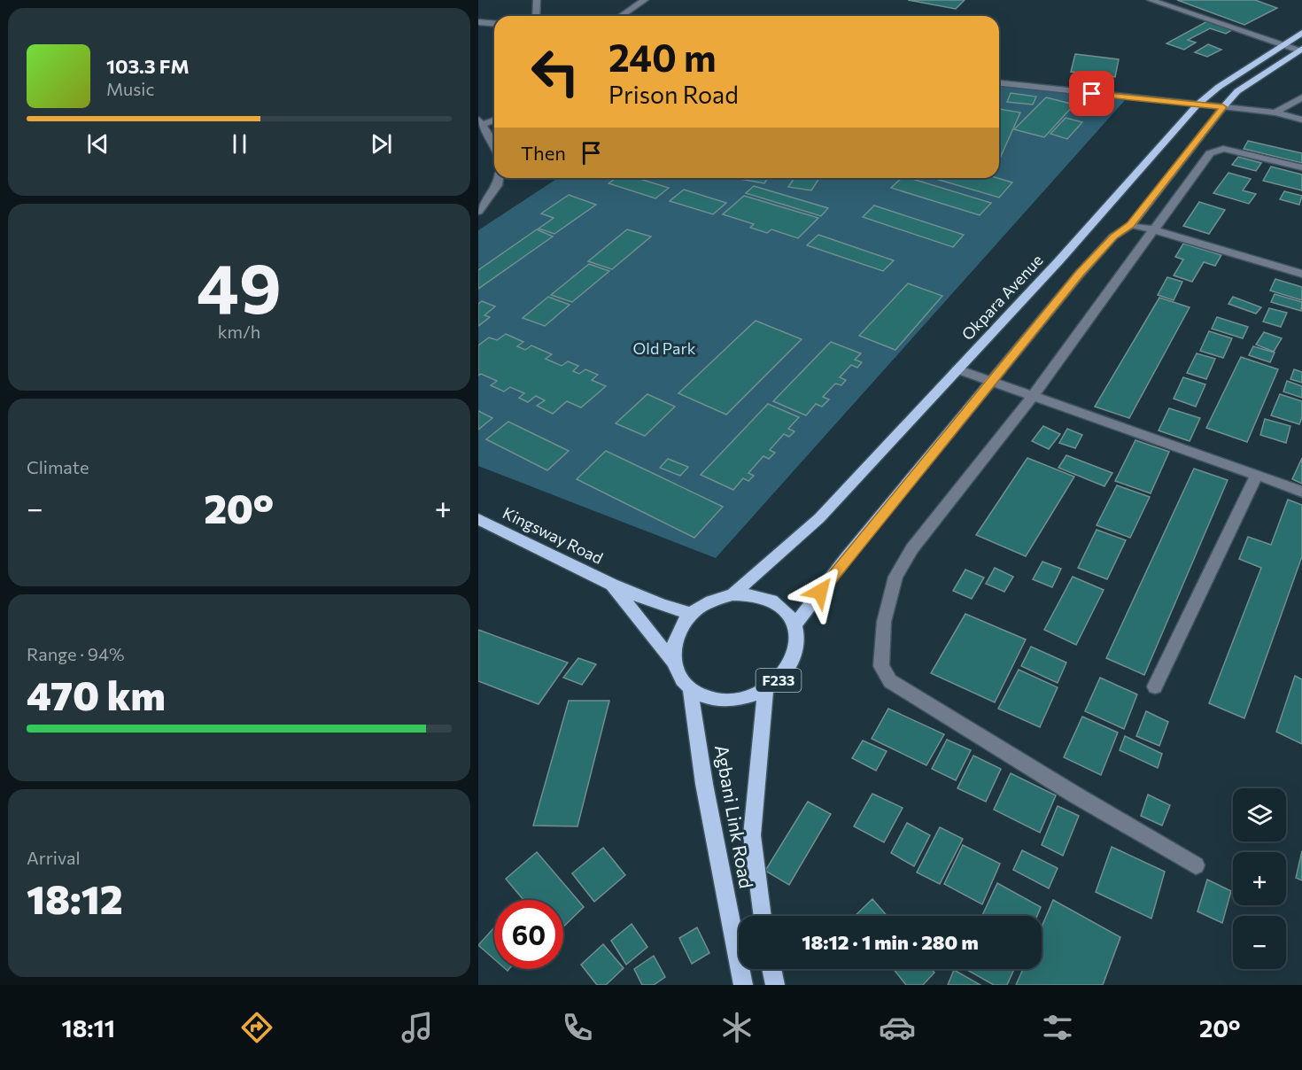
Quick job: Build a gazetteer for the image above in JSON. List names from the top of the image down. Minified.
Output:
{"streets":{"main road":["Okpara Avenue","Kingsway Road","F233","Agbani Link Road"]},"crossings":[["Okpara Avenue","Kingsway Road"],["Okpara Avenue","F233"],["Okpara Avenue","Agbani Link Road"],["Kingsway Road","F233"],["Kingsway Road","Agbani Link Road"],["F233","Agbani Link Road"]],"parks":["Old Park"],"page":{"turn":["240 m","Prison Road"],"song":["103.3 FM","Music"],"then":"Then","tile":[["49","km/h"],"Climate",["Range · 94%","470 km"],["Arrival","18:12"]],"heat":["−","20°","+"],"map_buttons":["+","−"],"limit":"60","trip":"18:12 · 1 min · 280 m","tabs":["18:11","20°"]}}
